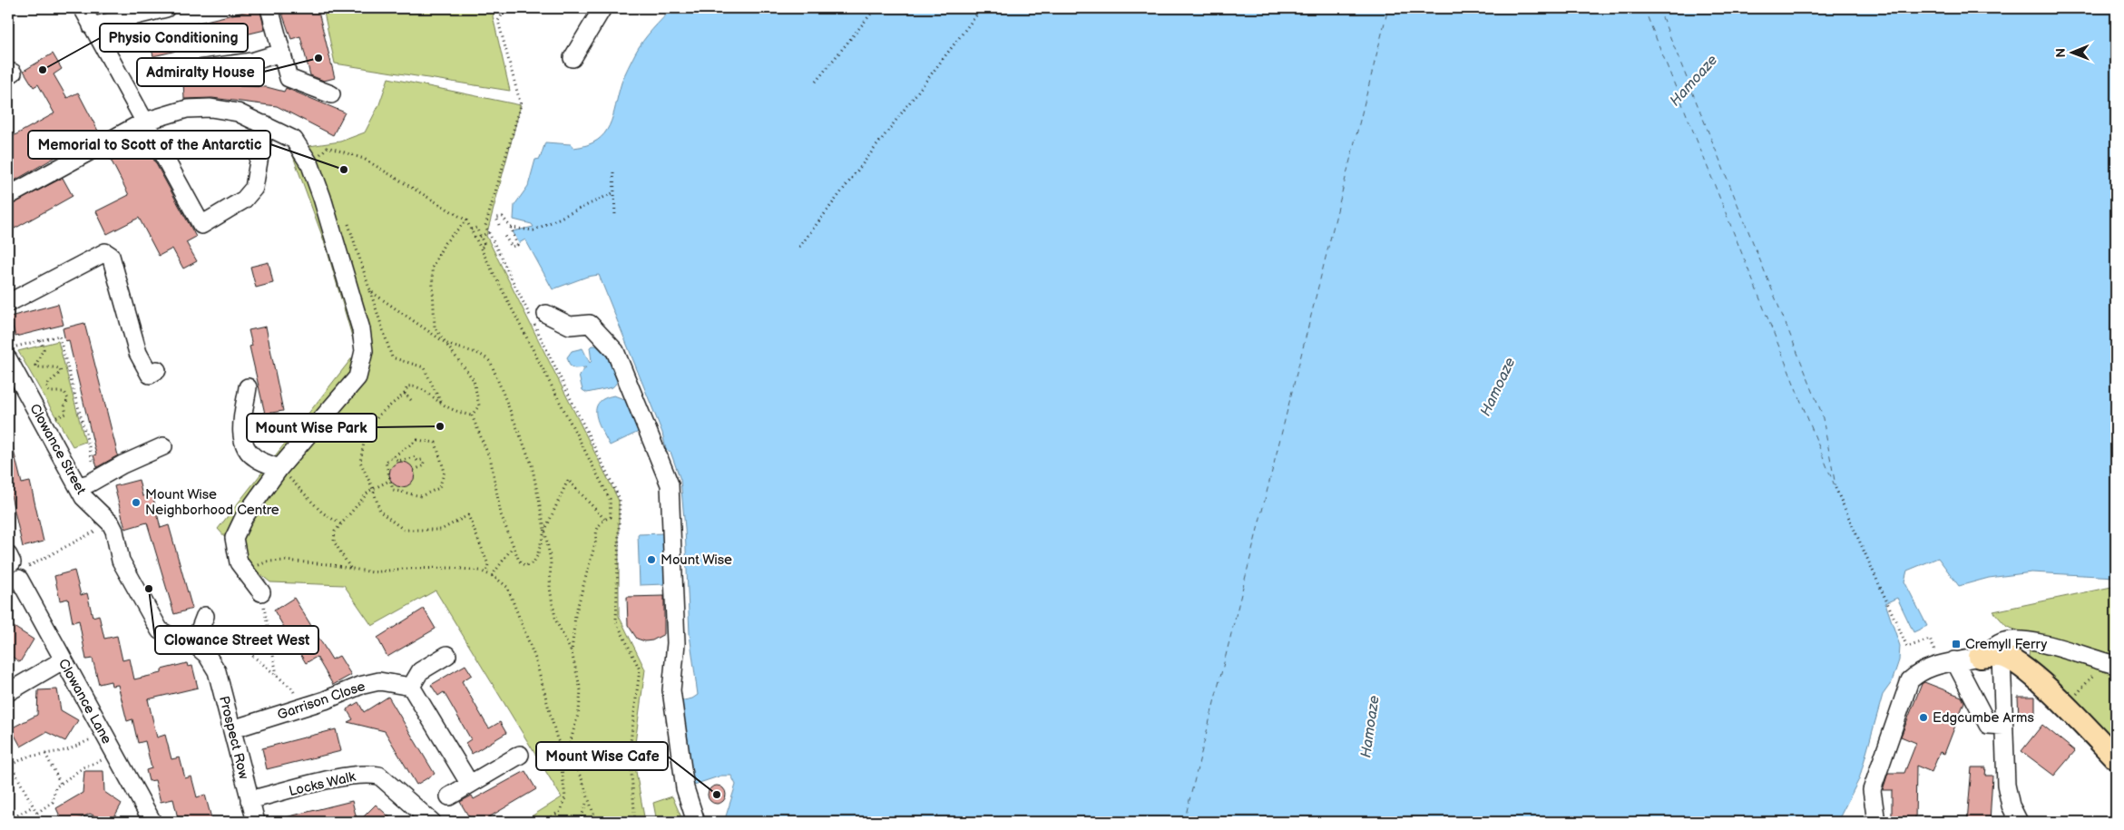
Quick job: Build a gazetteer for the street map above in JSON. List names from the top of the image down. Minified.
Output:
{"streets":{"street":["Clowance Street","Garrison Close","Clowance Lane","Prospect Row","Locks Walk"]},"crossings":[["Garrison Close","Prospect Row"],["Prospect Row","Locks Walk"]],"water":["Hamoaze"],"places":{"other":["Admiralty House","Physio Conditioning","Memorial to Scott of the Antarctic","Mount Wise Park","Mount Wise Neighborhood Centre","Mount Wise","Clowance Street West","Edgcumbe Arms","Mount Wise Cafe"],"transit":["Cremyll Ferry"]},"north":"left"}
